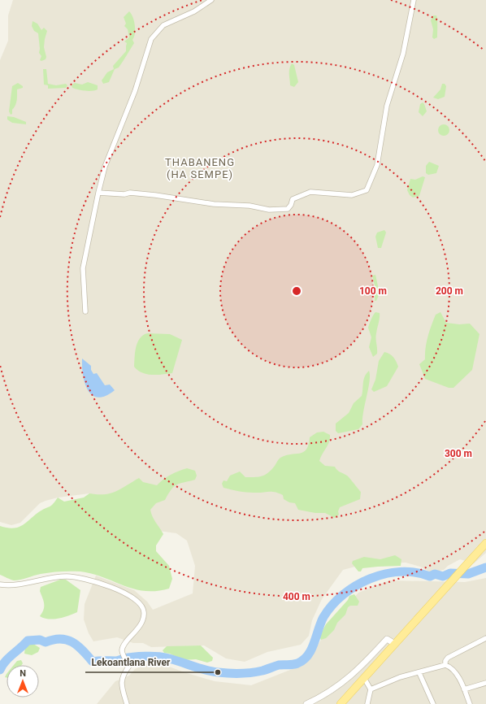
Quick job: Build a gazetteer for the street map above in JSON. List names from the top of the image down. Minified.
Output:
{"districts":["THABANENG (HA SEMPE)"],"places":["Lekoantlana River"],"north":"top","rings":["100 m","200 m","300 m","400 m"]}
